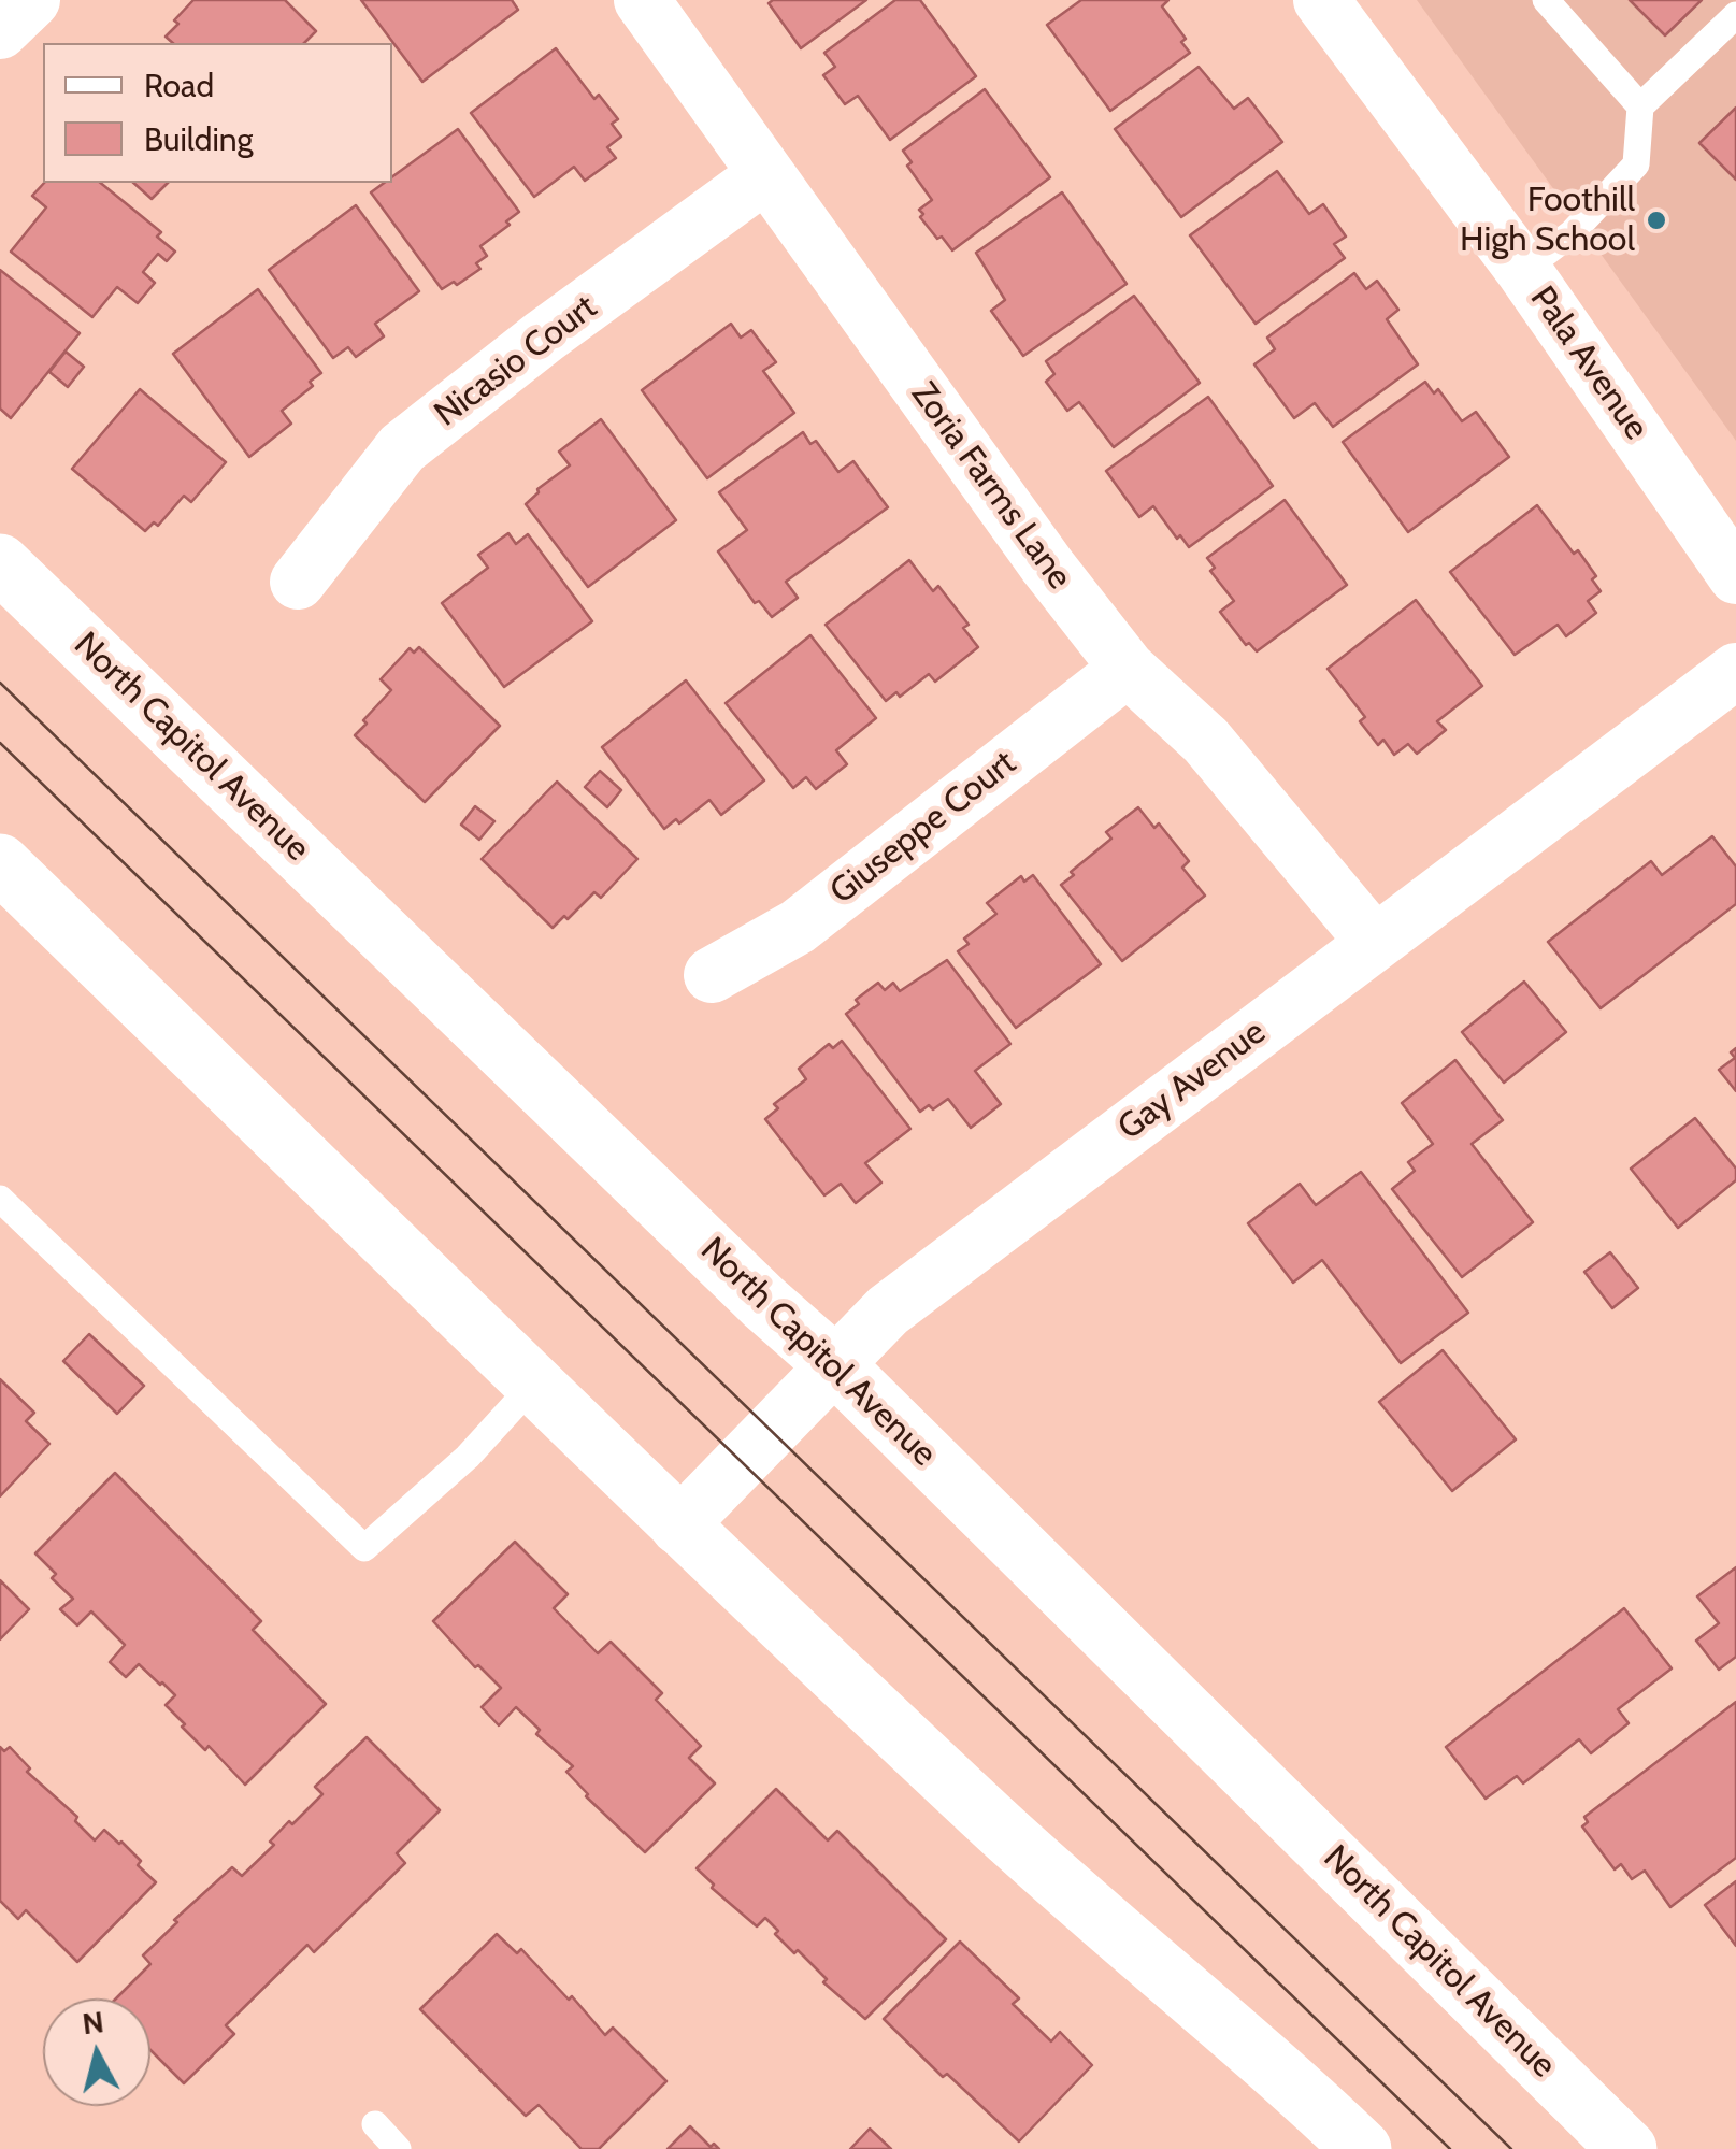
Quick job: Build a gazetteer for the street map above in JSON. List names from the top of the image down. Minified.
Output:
{"streets":{"main road":["North Capitol Avenue"],"street":["Nicasio Court","Pala Avenue","Zoria Farms Lane","Giuseppe Court","Gay Avenue"]},"crossings":[["Nicasio Court","Zoria Farms Lane"],["Zoria Farms Lane","Giuseppe Court"],["Zoria Farms Lane","Gay Avenue"],["North Capitol Avenue","Gay Avenue"]],"places":["Foothill High School"],"legend":["Road","Building"],"north":"top"}
